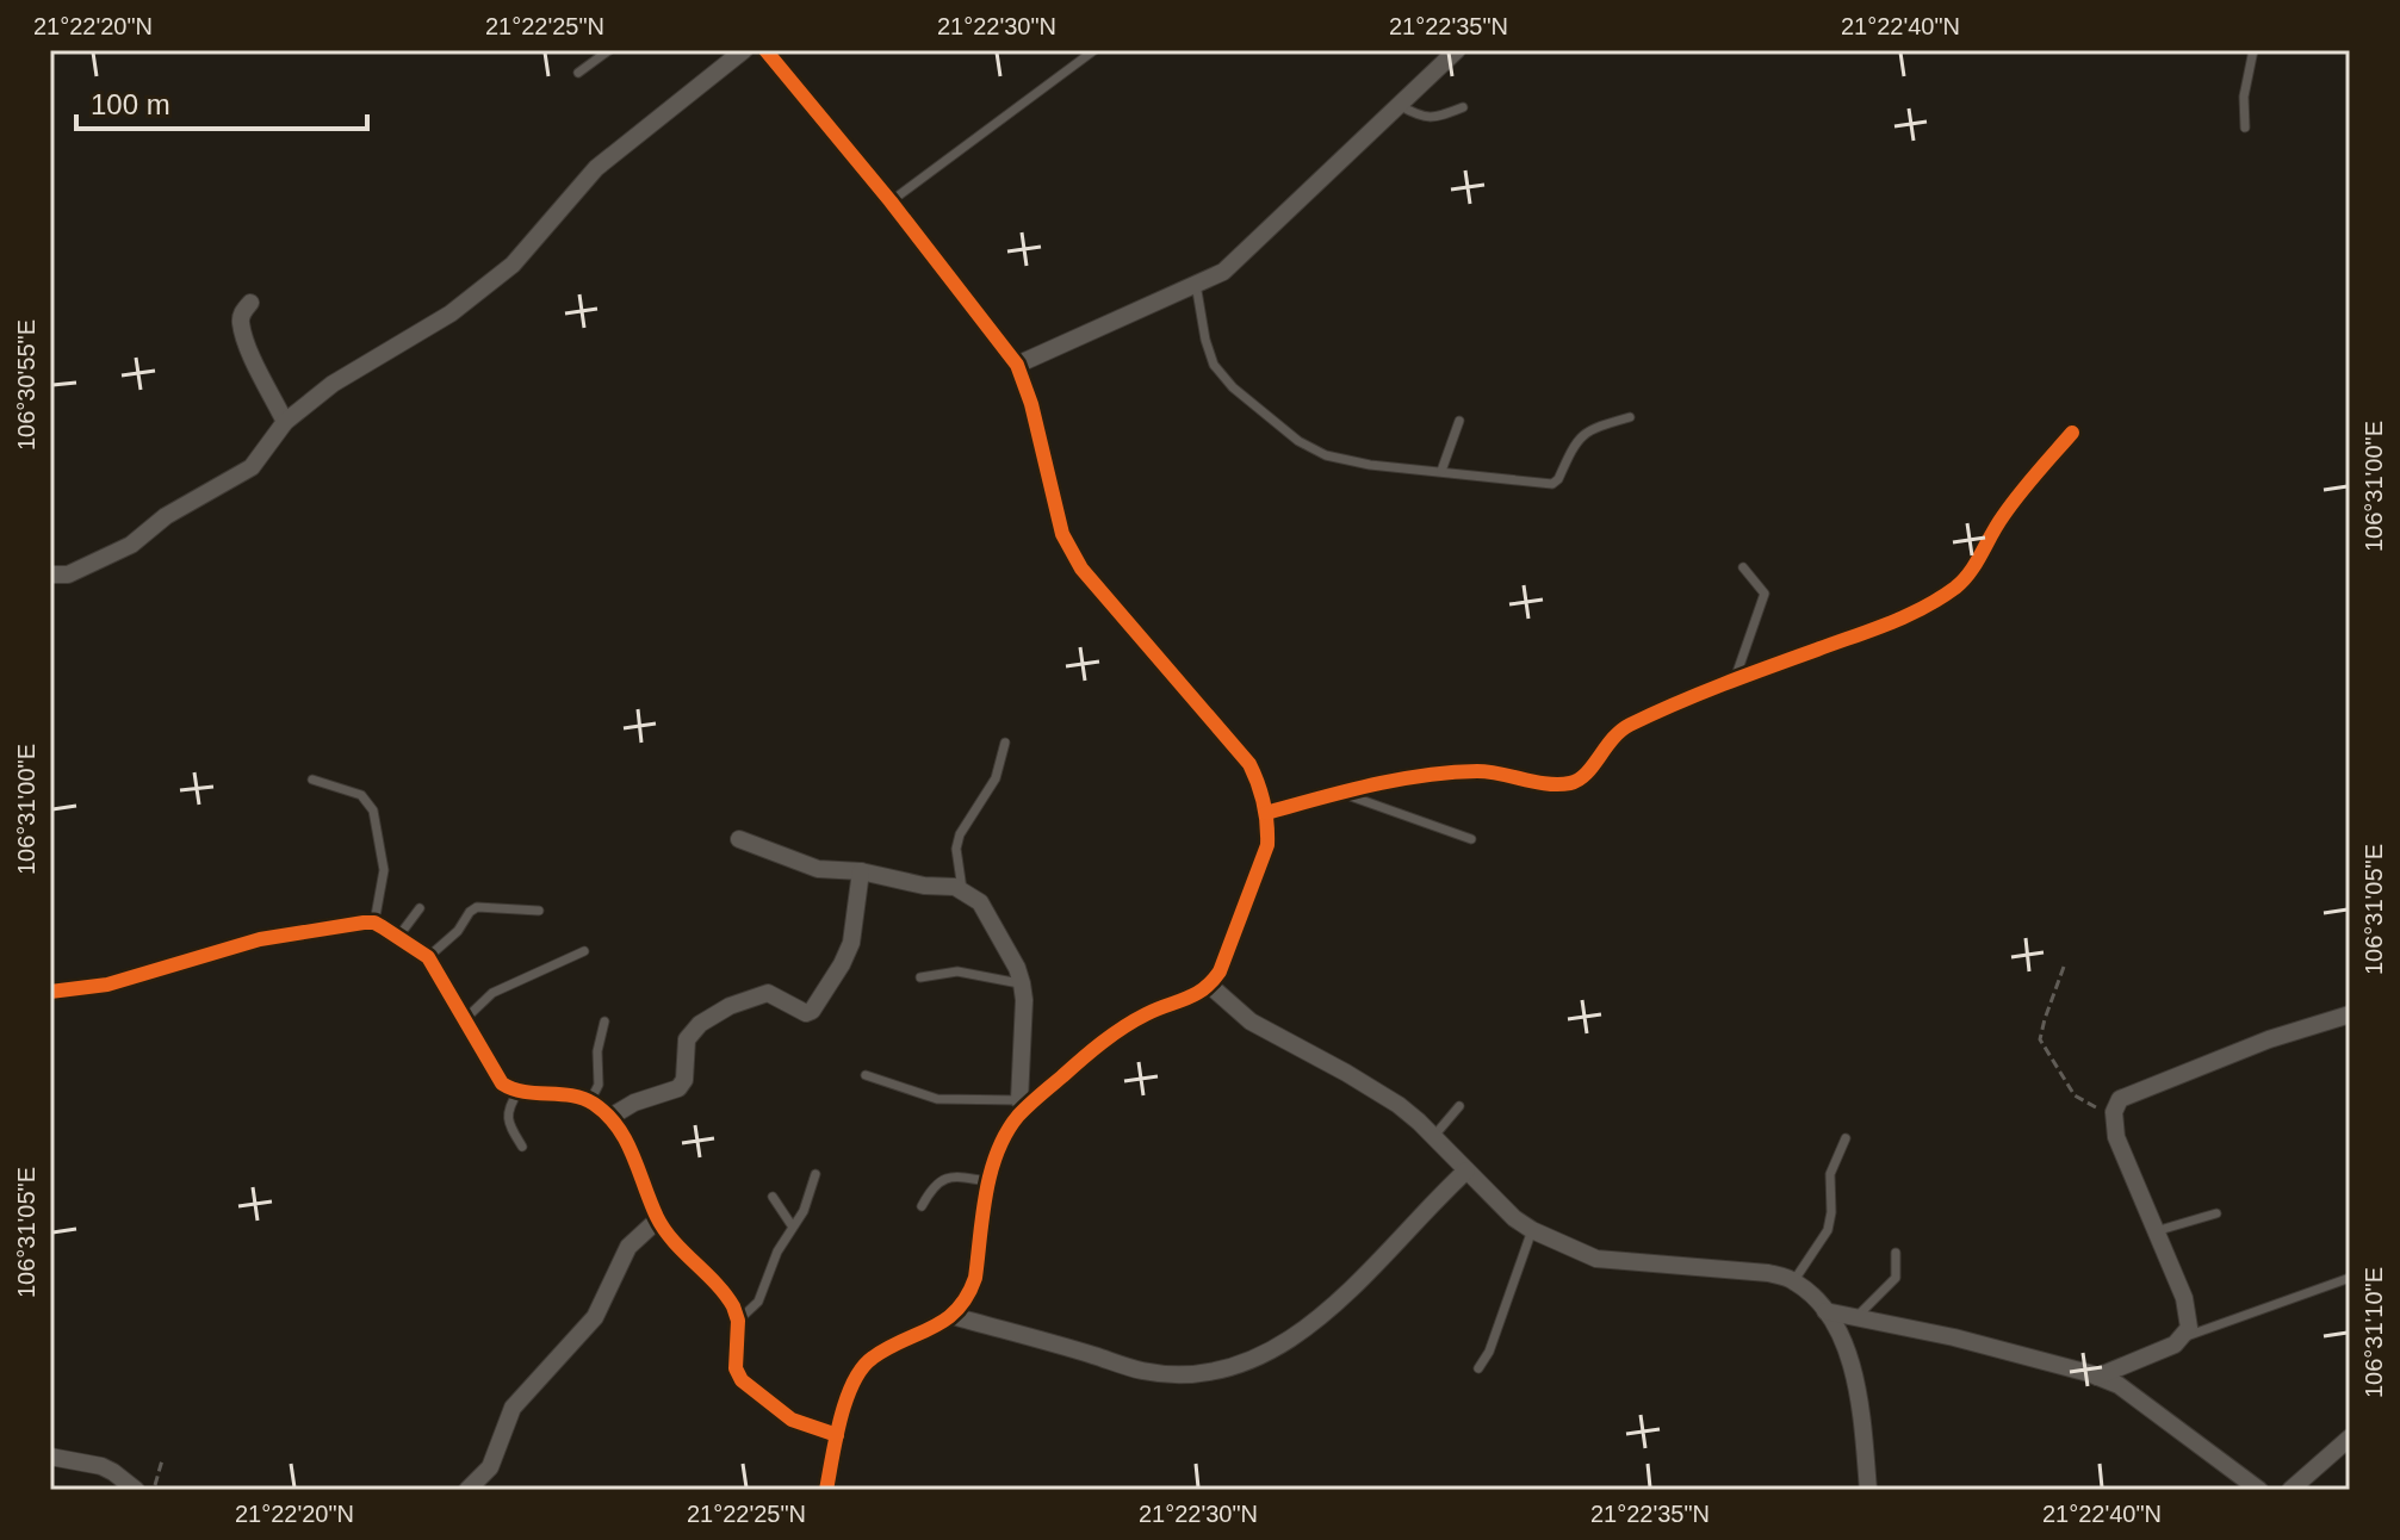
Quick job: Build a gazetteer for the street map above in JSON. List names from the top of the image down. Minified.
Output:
{"scale_bar":"100 m","coordinates":["21°22'20\"N","21°22'25\"N","21°22'30\"N","21°22'35\"N","21°22'40\"N","106°30'55\"E","106°31'00\"E","106°31'05\"E","106°31'10\"E"]}
